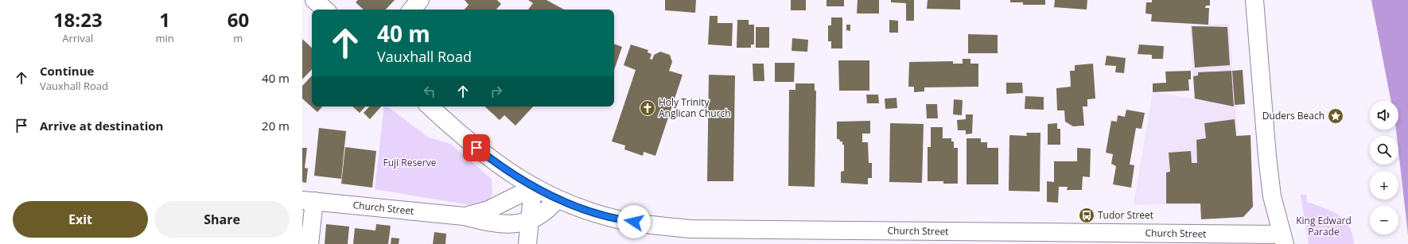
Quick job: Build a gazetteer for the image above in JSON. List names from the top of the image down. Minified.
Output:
{"streets":{"street":["Church Street"]},"parks":["Fuji Reserve","King Edward Parade"],"places":{"church":["Holy Trinity Anglican Church"],"place":["Duders Beach"],"bus stop":["Tudor Street"]},"page":{"eta":["18:23","Arrival","1","min","60","m"],"turn":["40 m","Vauxhall Road"],"list":[{"name":"Continue","note":"Vauxhall Road","value":"40 m"},{"name":"Arrive at destination","value":"20 m"}],"map_buttons":["+","−"],"buttons":["Exit","Share"]}}
